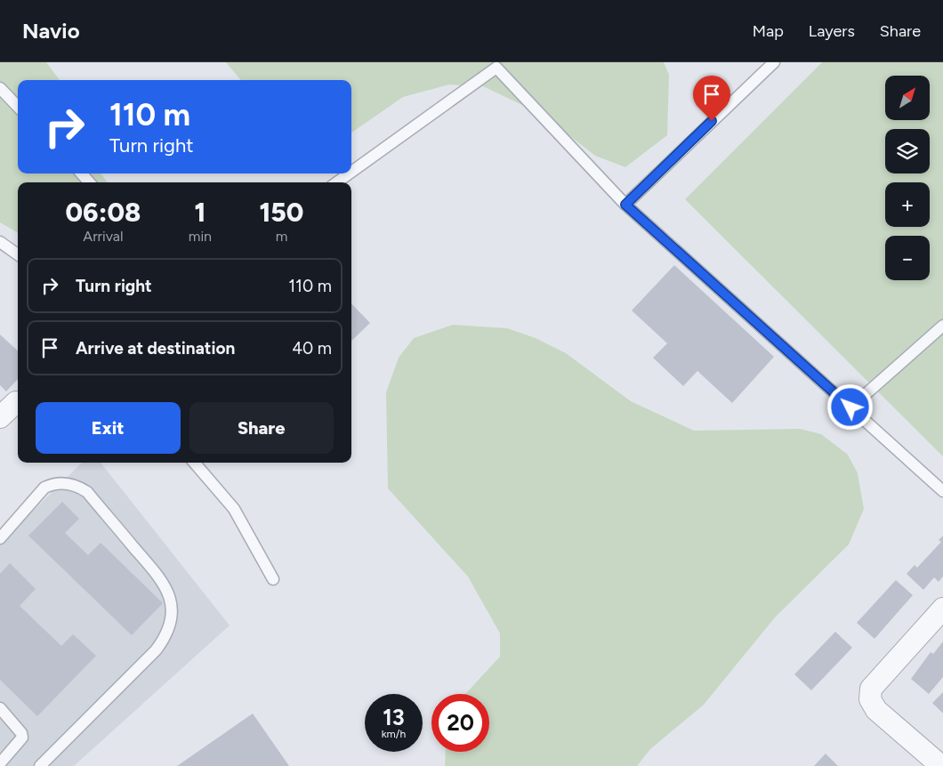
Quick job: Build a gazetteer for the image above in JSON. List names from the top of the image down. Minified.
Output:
{"north":"top right","page":{"header":"Navio","nav":["Map","Layers","Share"],"map_buttons":["+","−"],"turn":["110 m","Turn right"],"eta":["06:08","Arrival","1","min","150","m"],"list":[{"name":"Turn right","value":"110 m"},{"name":"Arrive at destination","value":"40 m"}],"buttons":["Exit","Share"],"speed":"13 km/h","limit":"20"}}
